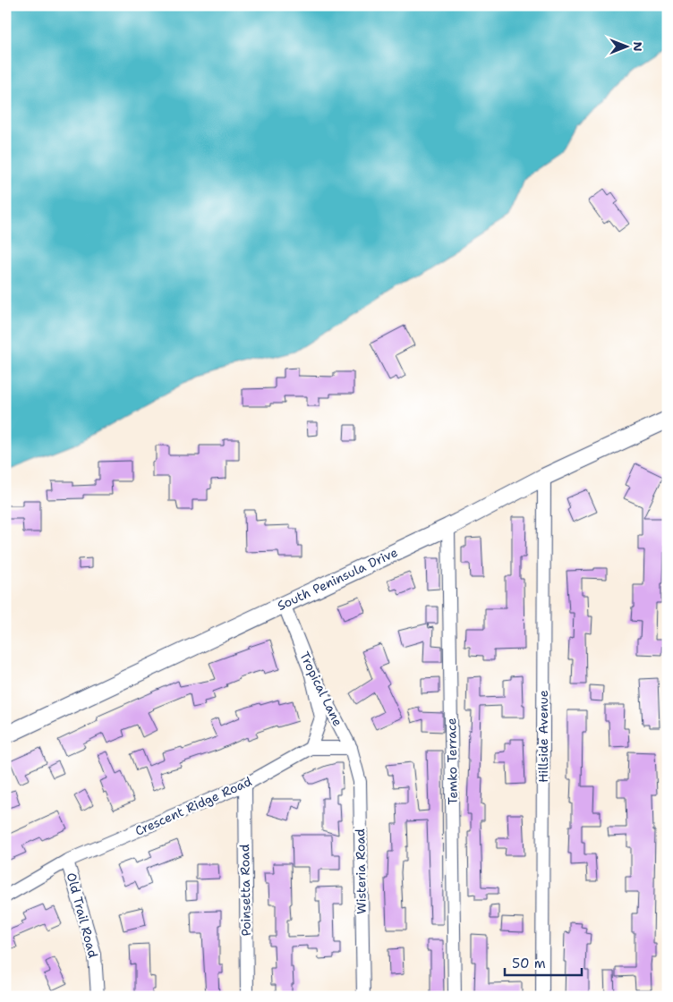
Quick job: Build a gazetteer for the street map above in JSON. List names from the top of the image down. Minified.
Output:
{"streets":{"main road":["South Peninsula Drive"],"street":["Tropical Lane","Hillside Avenue","Temko Terrace","Crescent Ridge Road","Wisteria Road","Poinsetta Road","Old Trail Road"]},"crossings":[["South Peninsula Drive","Tropical Lane"],["South Peninsula Drive","Hillside Avenue"],["South Peninsula Drive","Temko Terrace"],["Tropical Lane","Wisteria Road"],["Crescent Ridge Road","Poinsetta Road"],["Crescent Ridge Road","Old Trail Road"]],"scale_bar":"50 m","north":"right"}
